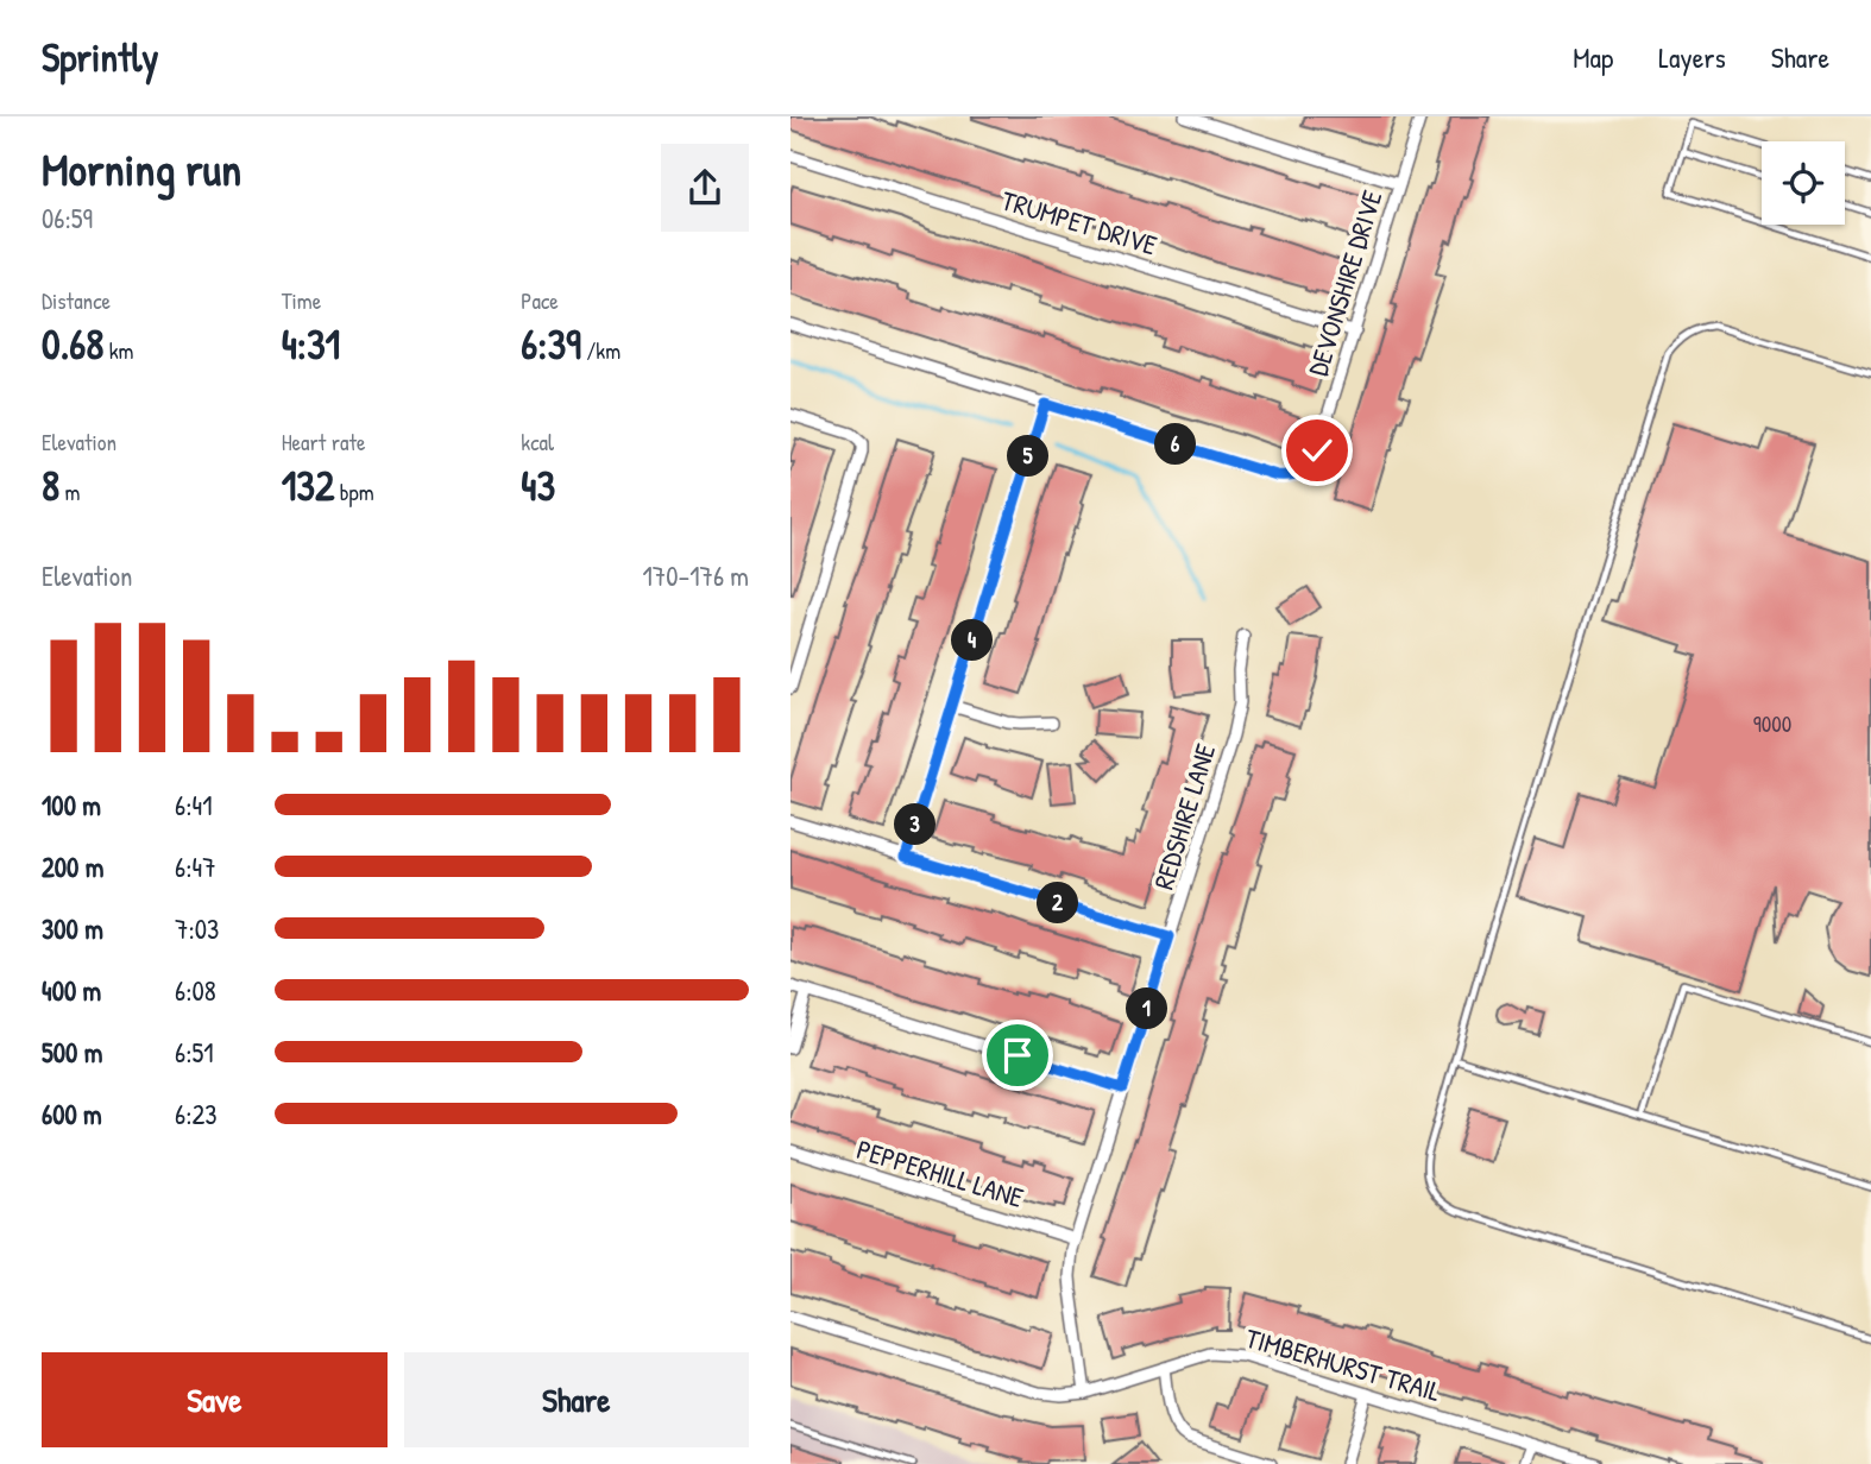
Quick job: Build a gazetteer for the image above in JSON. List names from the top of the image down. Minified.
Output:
{"streets":{"street":["TRUMPET DRIVE","DEVONSHIRE DRIVE","REDSHIRE LANE","PEPPERHILL LANE","TIMBERHURST TRAIL"]},"crossings":[["TRUMPET DRIVE","DEVONSHIRE DRIVE"],["REDSHIRE LANE","PEPPERHILL LANE"],["REDSHIRE LANE","TIMBERHURST TRAIL"]],"house_numbers":["9000"],"page":{"header":"Sprintly","nav":["Map","Layers","Share"],"heading":["Morning run","06:59"],"stats":[["Distance","0.68 km"],["Time","4:31"],["Pace","6:39 /km"],["Elevation","8 m"],["Heart rate","132 bpm"],["kcal","43"]],"pins":["6","5","4","3","2","1"],"chart":["Elevation","170–176 m"],"list":[{"name":"100 m","note":"6:41"},{"name":"200 m","note":"6:47"},{"name":"300 m","note":"7:03"},{"name":"400 m","note":"6:08"},{"name":"500 m","note":"6:51"},{"name":"600 m","note":"6:23"}],"buttons":["Save","Share"]}}
